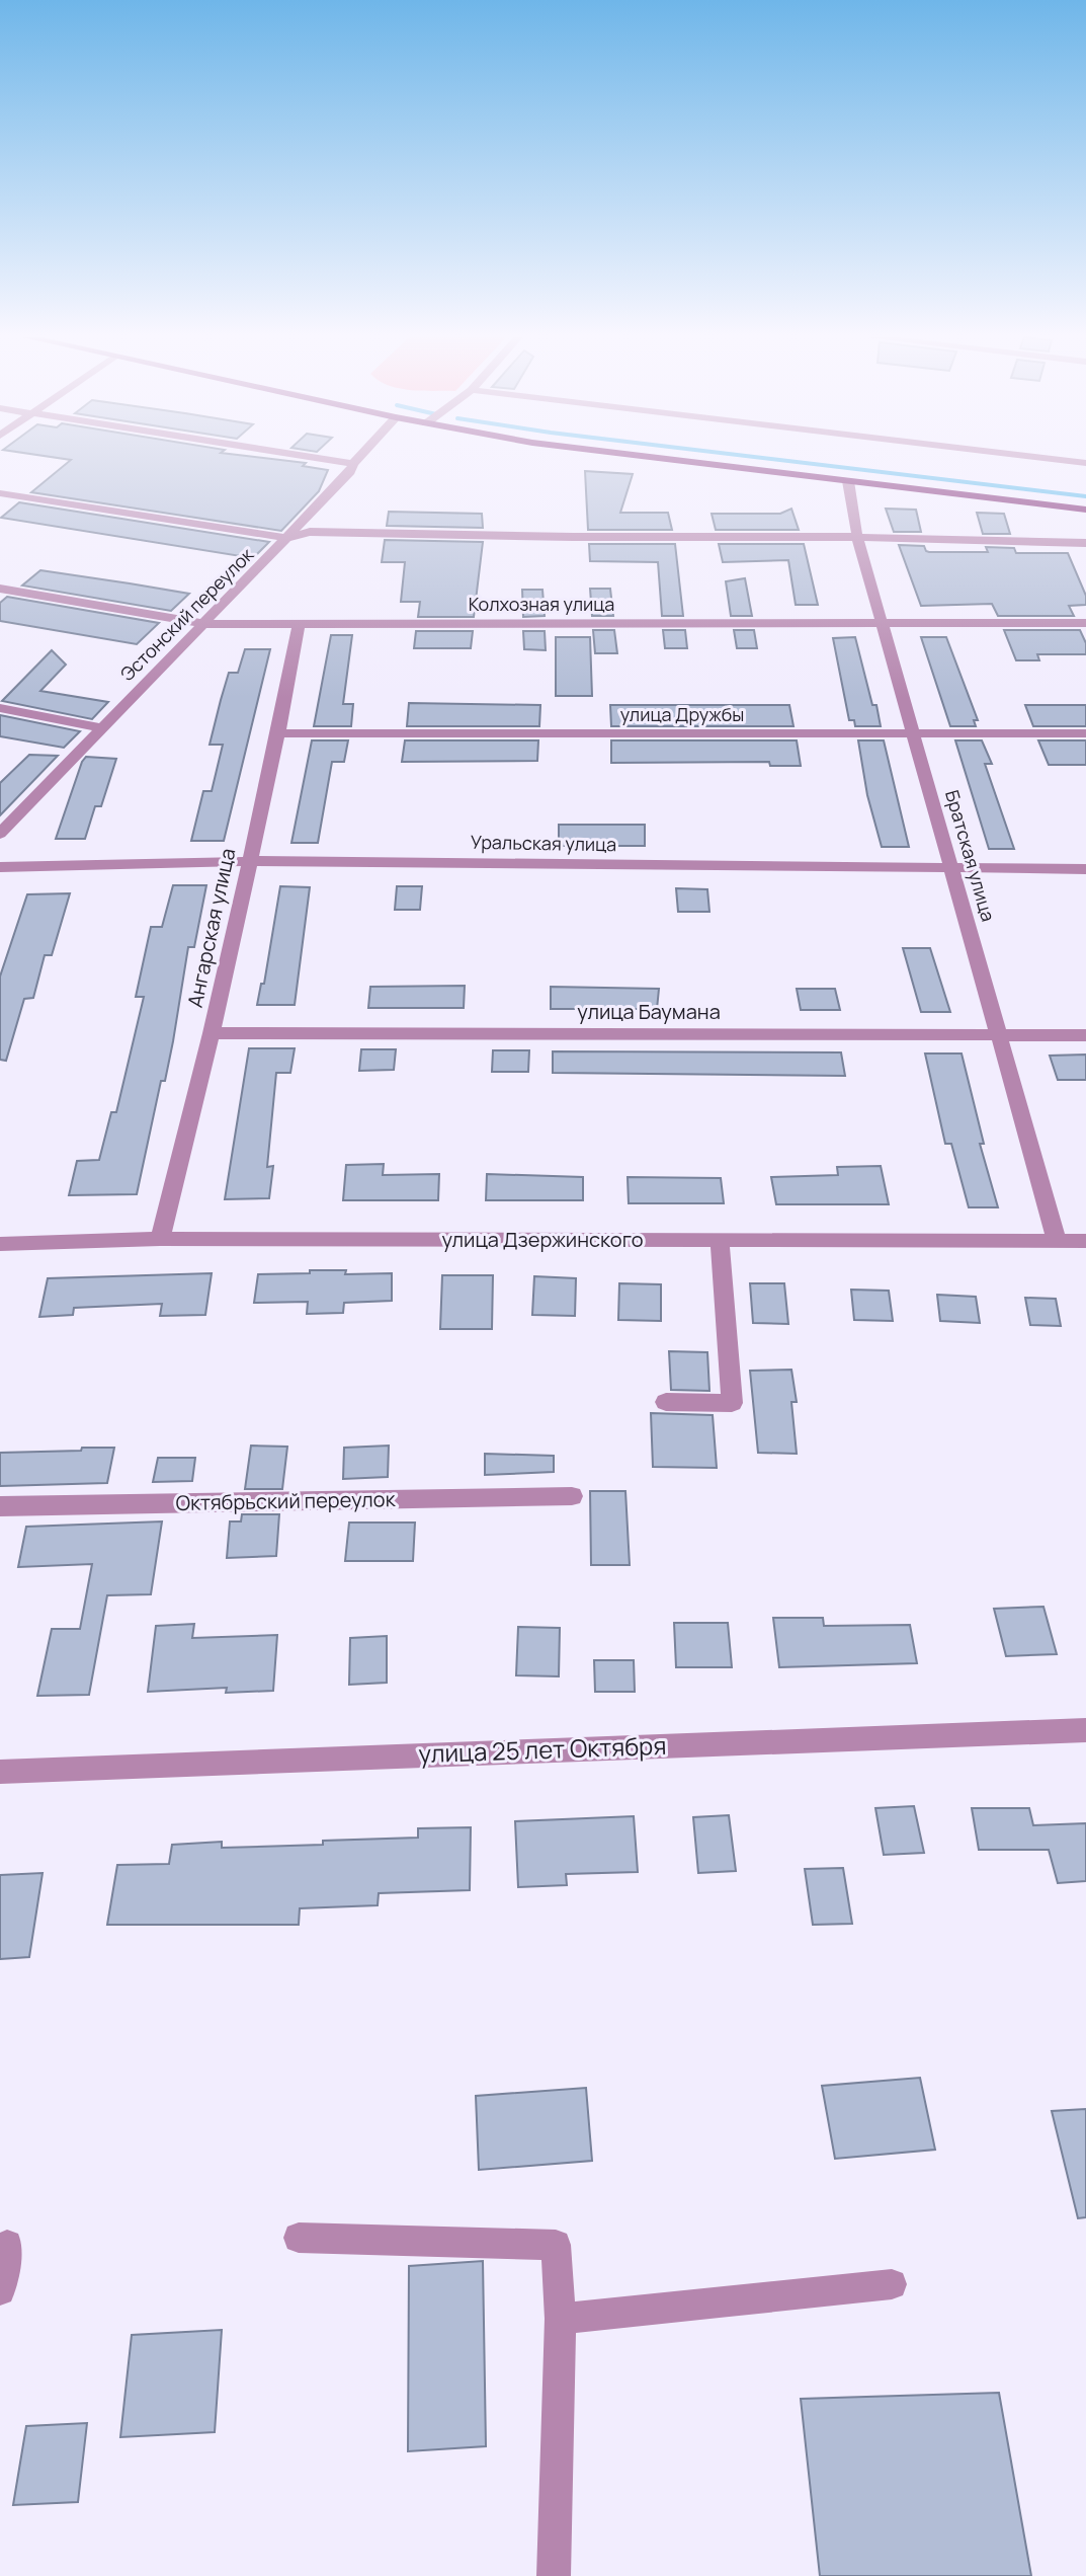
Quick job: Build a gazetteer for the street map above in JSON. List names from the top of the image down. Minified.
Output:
{"streets":{"street":["Колхозная улица","Эстонский переулок","улица Дружбы","Уральская улица","Братская улица","Ангарская улица","улица Баумана","улица Дзержинского","Октябрьский переулок","улица 25 лет Октября"]},"crossings":[["Колхозная улица","Эстонский переулок"],["Колхозная улица","Братская улица"],["Колхозная улица","Ангарская улица"],["улица Дружбы","Братская улица"],["улица Дружбы","Ангарская улица"],["Уральская улица","Братская улица"],["Уральская улица","Ангарская улица"],["Братская улица","улица Баумана"],["Братская улица","улица Дзержинского"],["Ангарская улица","улица Баумана"],["Ангарская улица","улица Дзержинского"]]}
